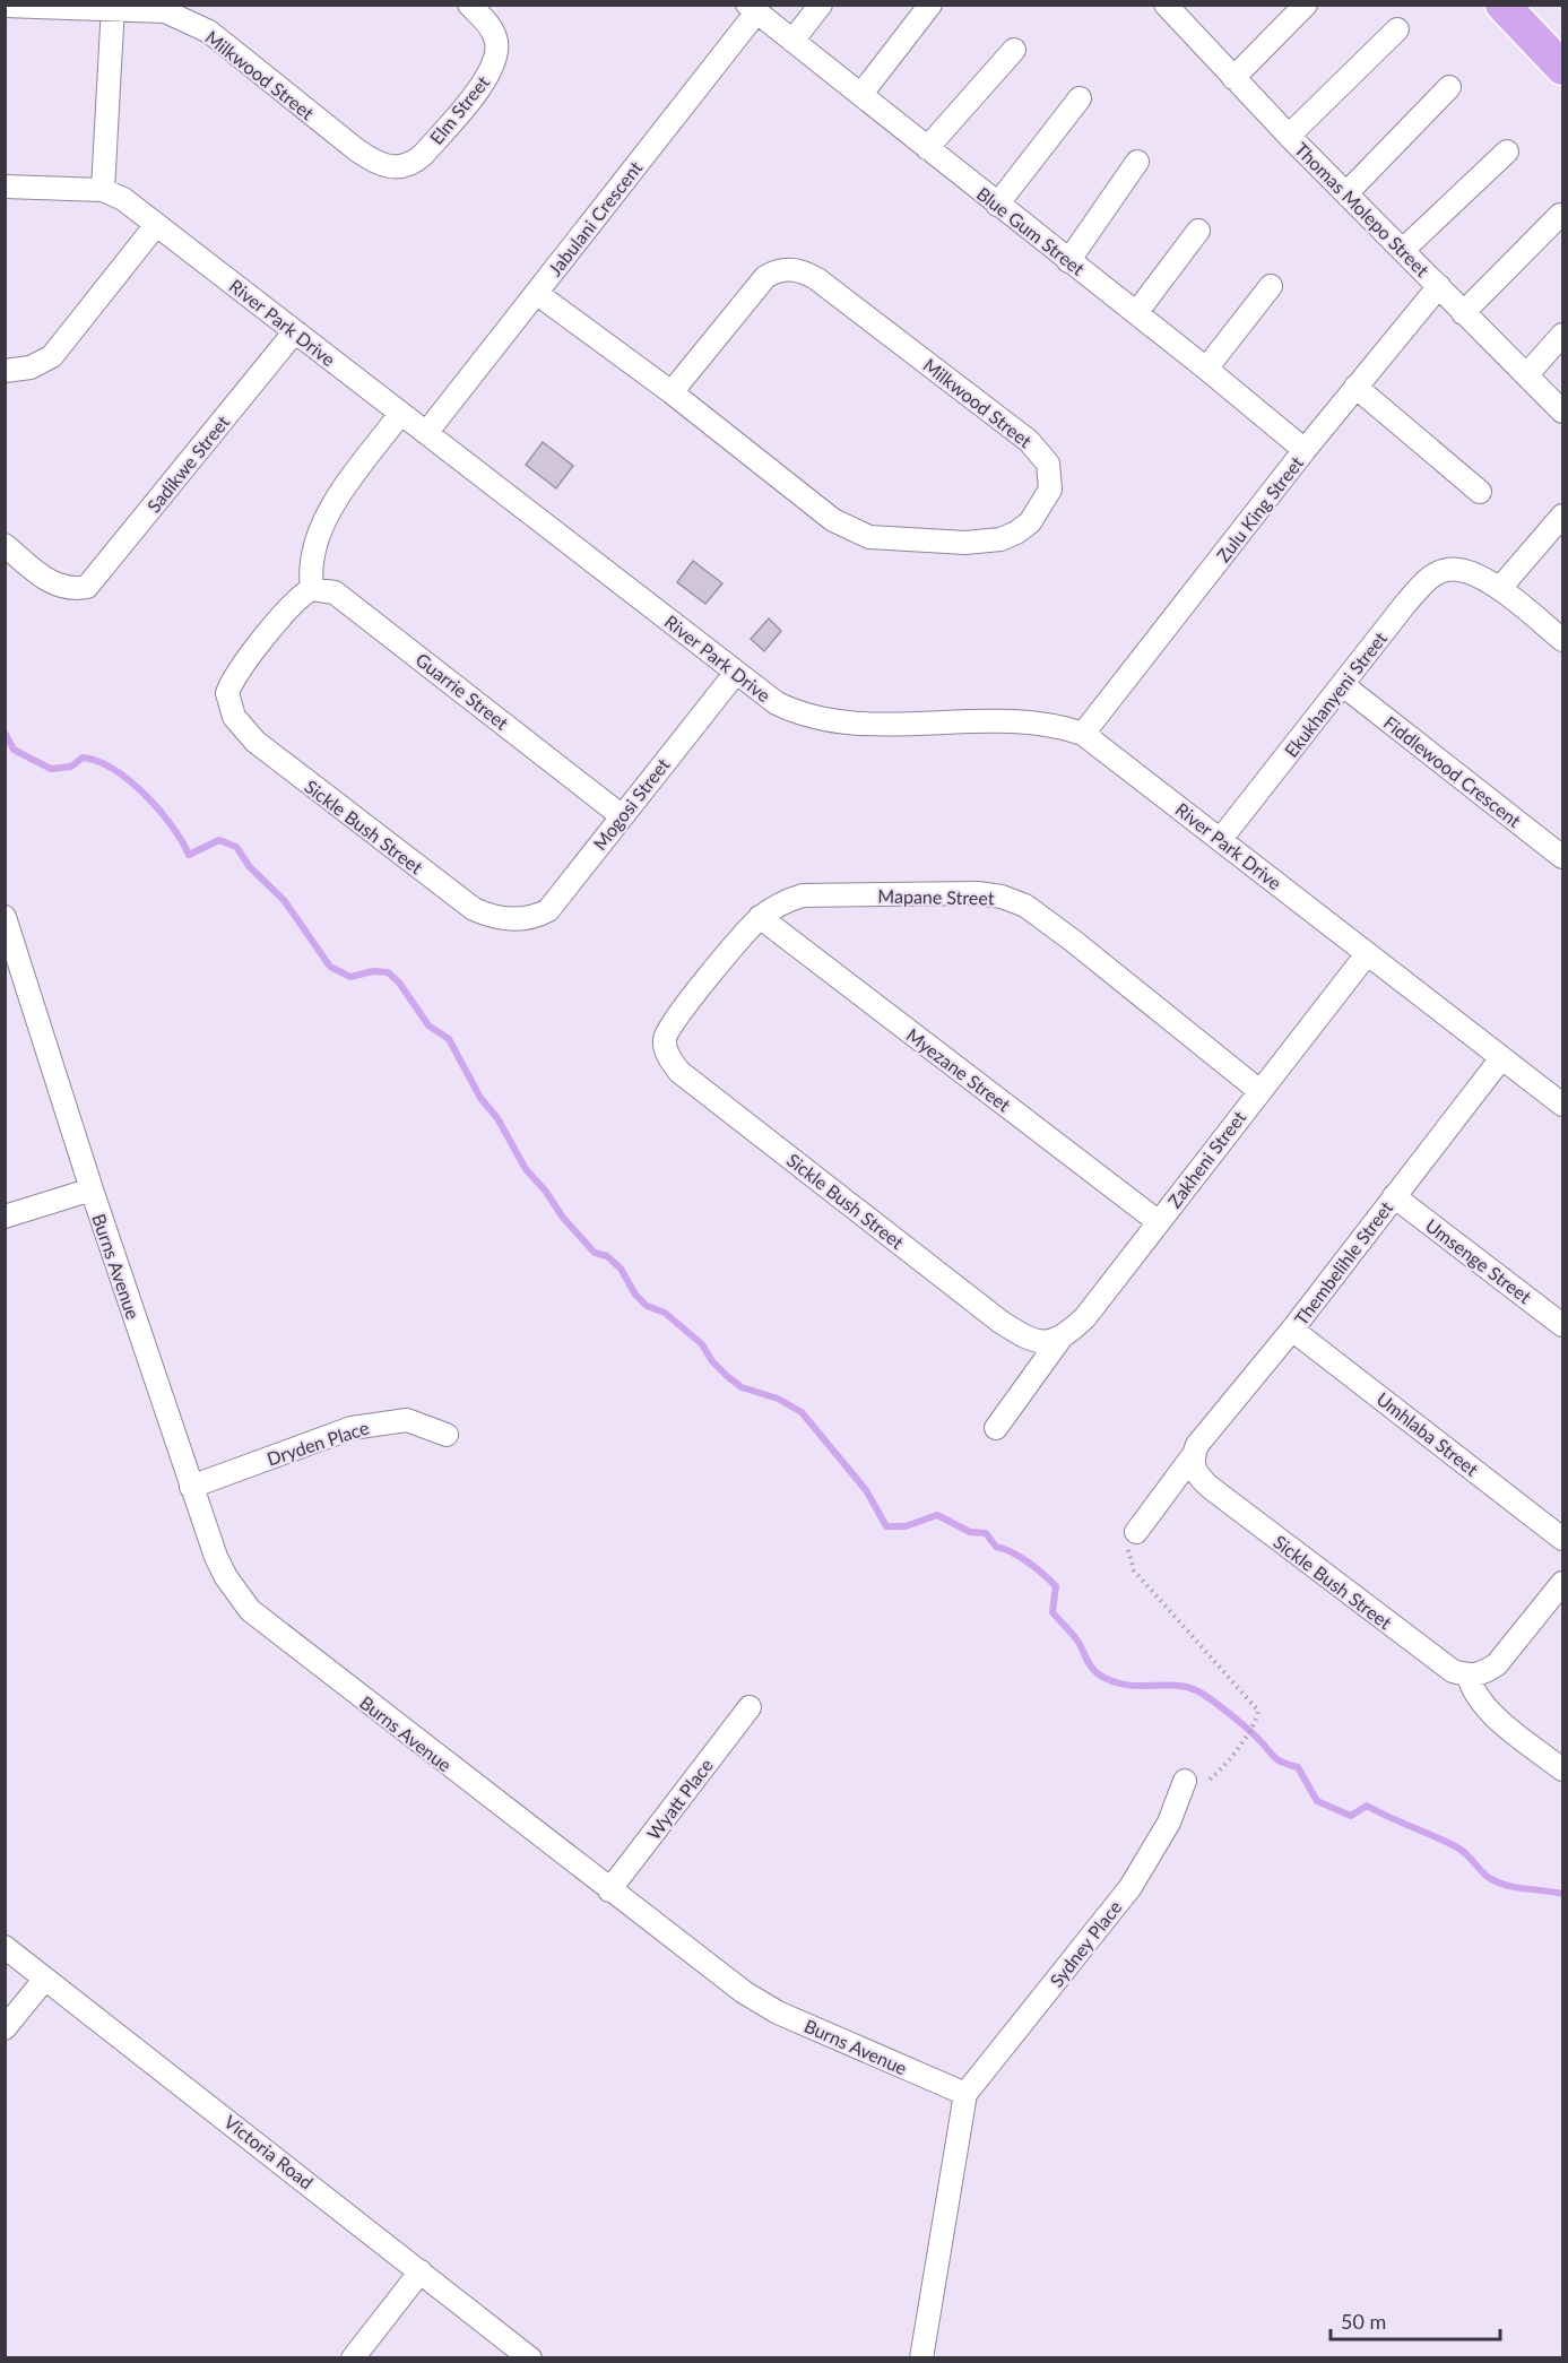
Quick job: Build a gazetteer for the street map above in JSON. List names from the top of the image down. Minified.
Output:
{"streets":{"street":["Milkwood Street","Elm Street","Thomas Molepo Street","Jabulani Crescent","Blue Gum Street","River Park Drive","Sadikwe Street","Zulu King Street","Guarrie Street","Ekukhanyeni Street","Fiddlewood Crescent","Mogosi Street","Sickle Bush Street","Mapane Street","Myezane Street","Zakheni Street","Umsenge Street","Thembelihle Street","Burns Avenue","Umhlaba Street","Dryden Place","Wyatt Place","Sydney Place","Victoria Road"]},"crossings":[["Milkwood Street","Elm Street"],["Milkwood Street","Jabulani Crescent"],["Thomas Molepo Street","Zulu King Street"],["Jabulani Crescent","Blue Gum Street"],["Jabulani Crescent","River Park Drive"],["Blue Gum Street","Zulu King Street"],["River Park Drive","Sadikwe Street"],["River Park Drive","Zulu King Street"],["River Park Drive","Ekukhanyeni Street"],["River Park Drive","Mogosi Street"],["River Park Drive","Zakheni Street"],["River Park Drive","Thembelihle Street"],["Guarrie Street","Mogosi Street"],["Guarrie Street","Sickle Bush Street"],["Ekukhanyeni Street","Fiddlewood Crescent"],["Mogosi Street","Sickle Bush Street"],["Sickle Bush Street","Mapane Street"],["Sickle Bush Street","Zakheni Street"],["Sickle Bush Street","Thembelihle Street"],["Mapane Street","Myezane Street"],["Mapane Street","Zakheni Street"],["Myezane Street","Zakheni Street"],["Umsenge Street","Thembelihle Street"],["Thembelihle Street","Umhlaba Street"],["Burns Avenue","Dryden Place"],["Burns Avenue","Wyatt Place"],["Burns Avenue","Sydney Place"]],"scale_bar":"50 m"}
